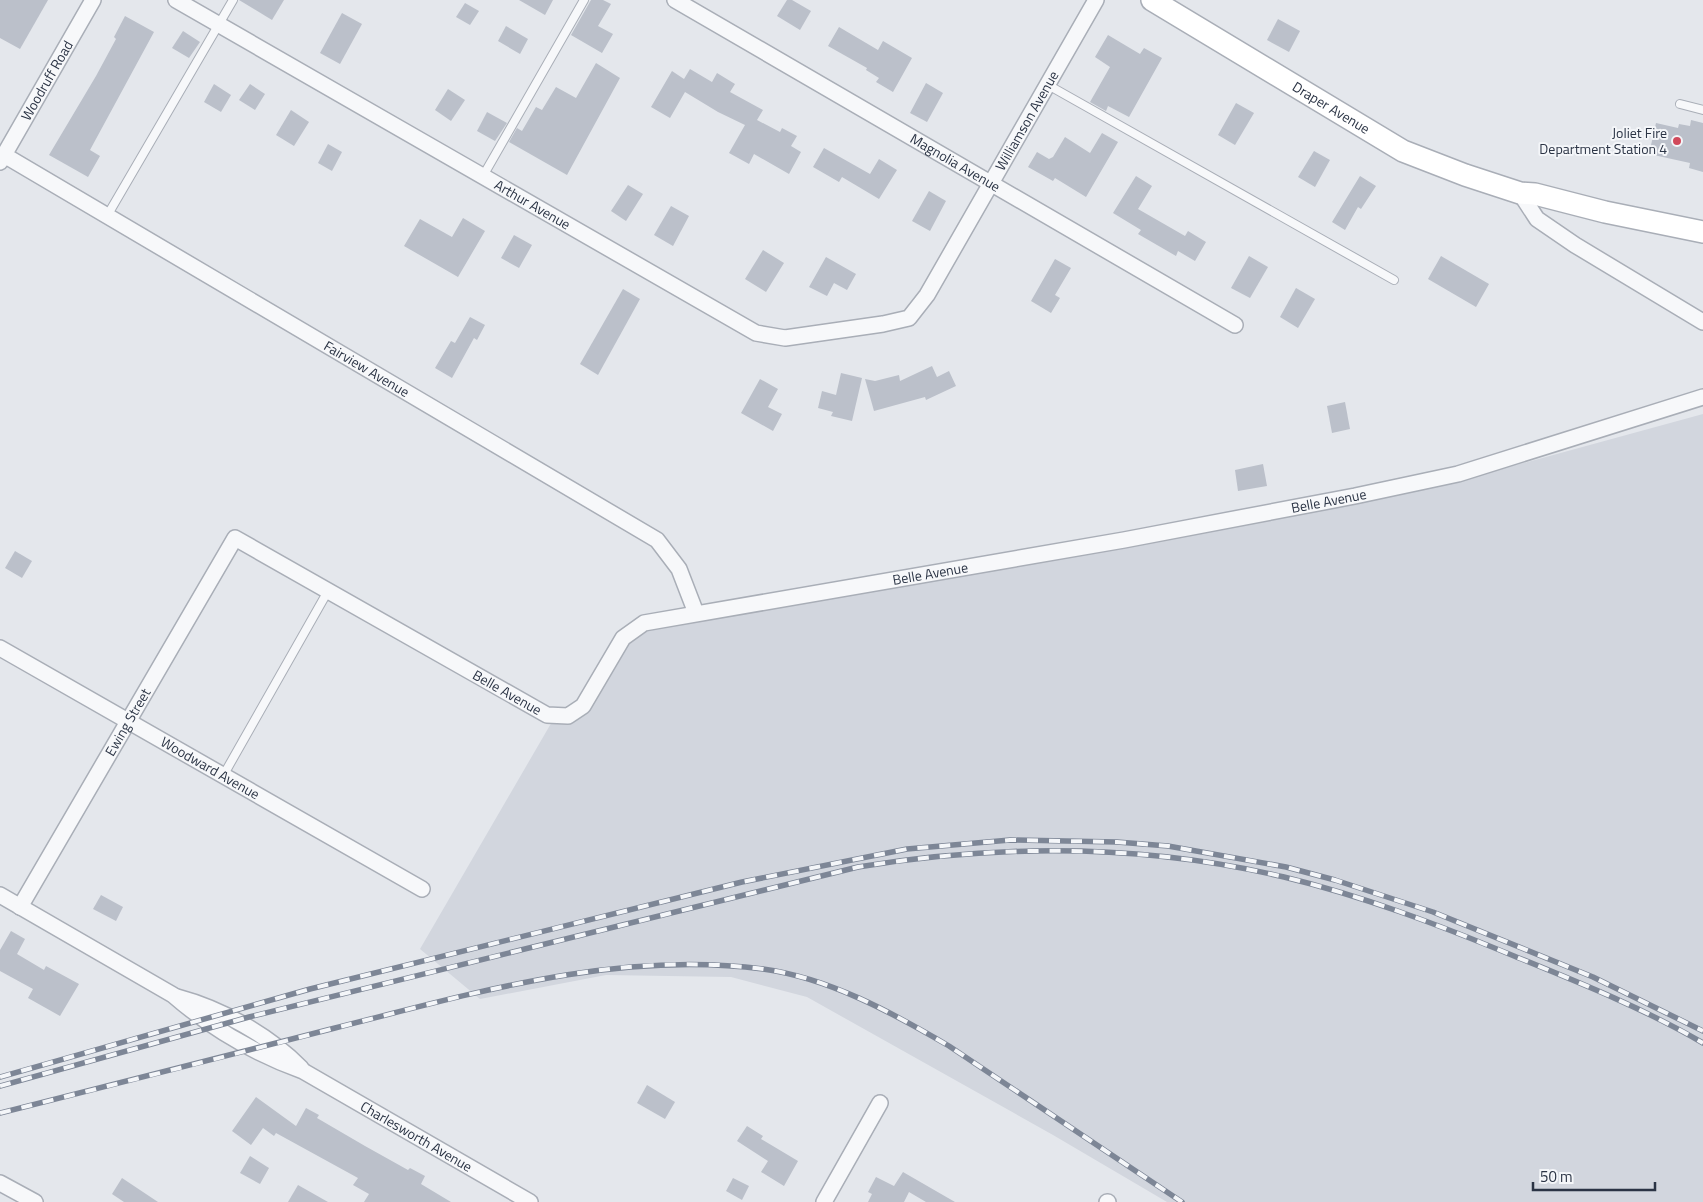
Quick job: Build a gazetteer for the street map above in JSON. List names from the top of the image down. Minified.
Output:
{"streets":{"street":["Woodruff Road","Draper Avenue","Williamson Avenue","Magnolia Avenue","Arthur Avenue","Fairview Avenue","Belle Avenue","Ewing Street","Woodward Avenue","Charlesworth Avenue"]},"crossings":[["Woodruff Road","Fairview Avenue"],["Williamson Avenue","Magnolia Avenue"],["Williamson Avenue","Arthur Avenue"],["Fairview Avenue","Belle Avenue"],["Belle Avenue","Ewing Street"],["Ewing Street","Woodward Avenue"],["Ewing Street","Charlesworth Avenue"]],"places":["Joliet Fire Department Station 4"],"scale_bar":"50 m"}
